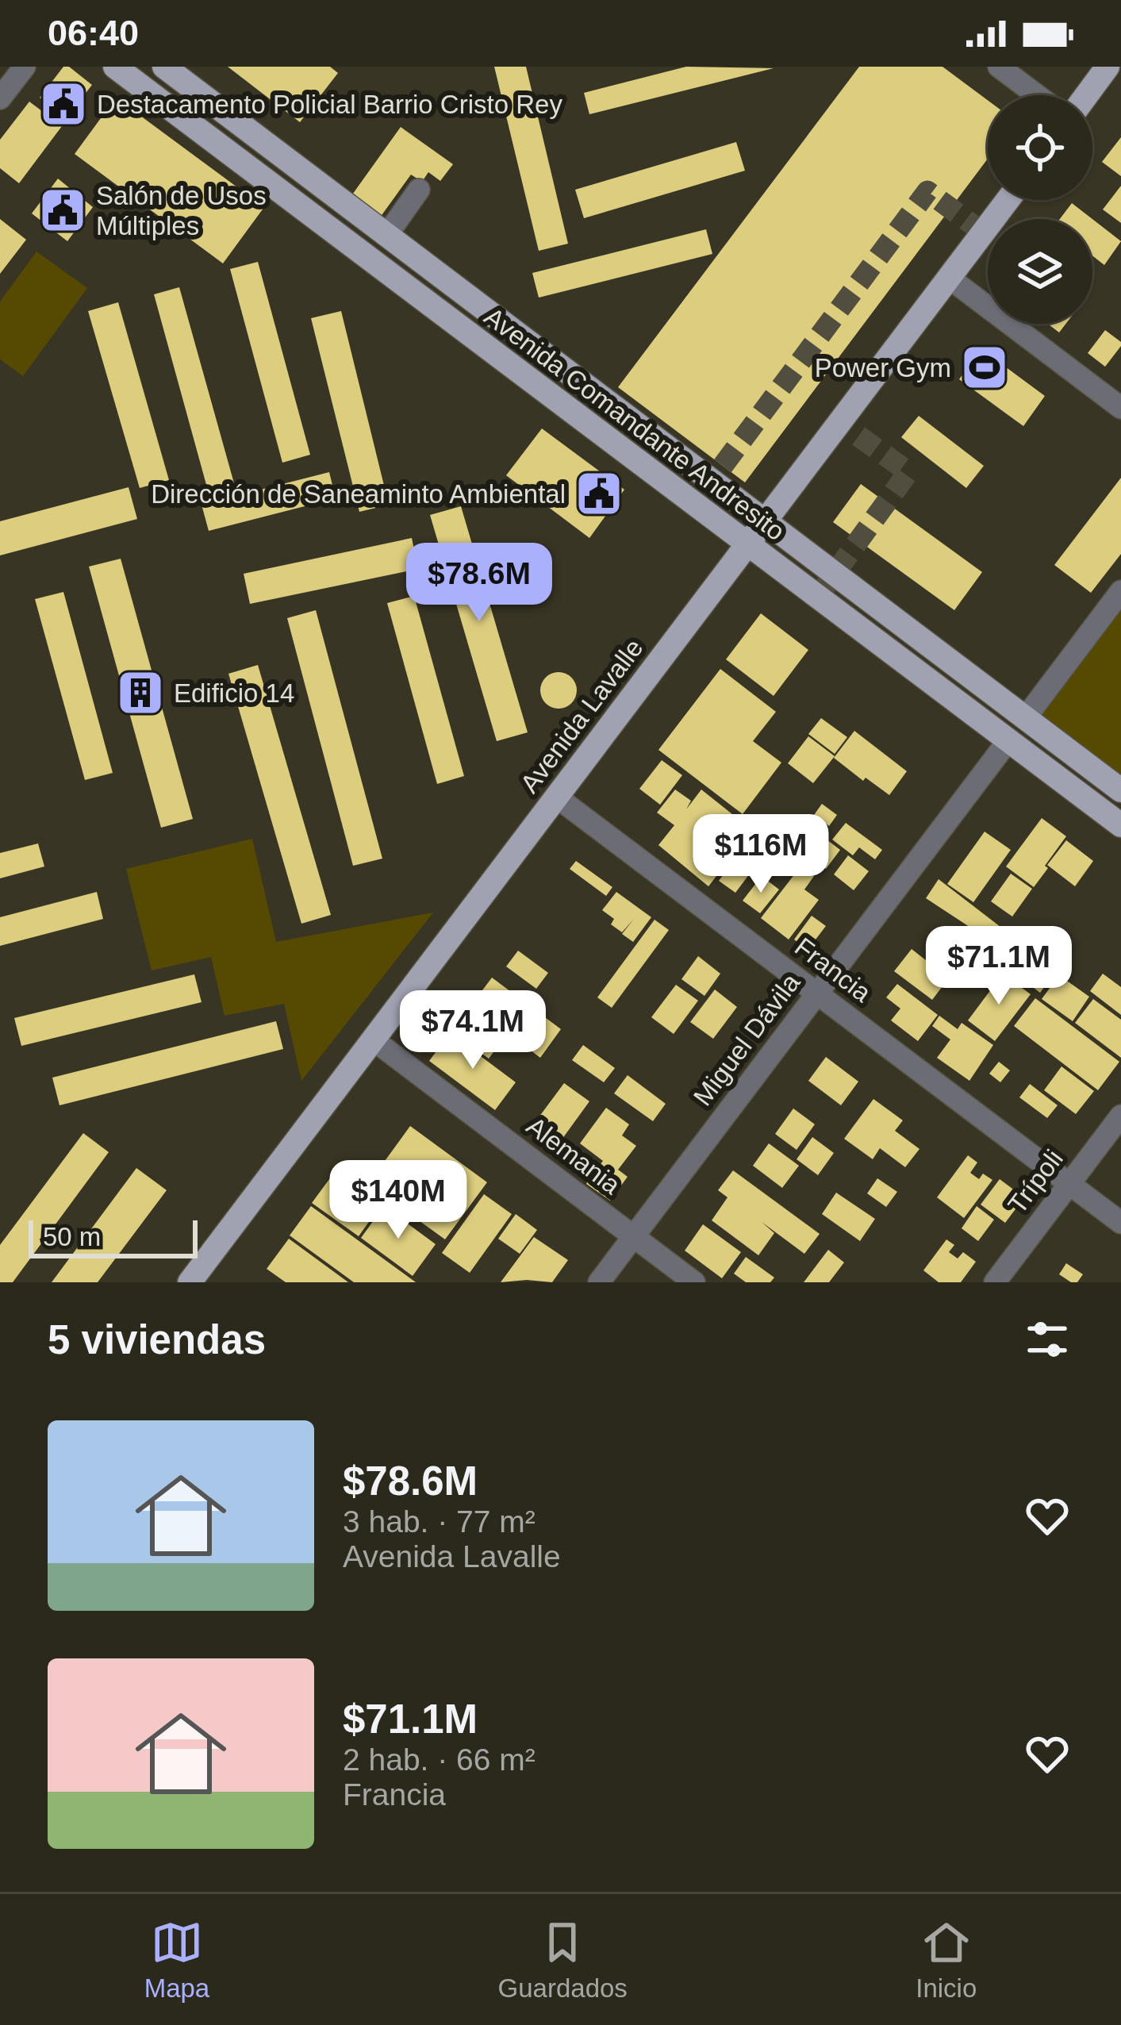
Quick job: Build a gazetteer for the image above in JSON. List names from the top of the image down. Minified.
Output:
{"streets":{"main road":["Avenida Comandante Andresito","Avenida Lavalle"],"street":["Francia","Miguel Dávila","Alemania","Trípoli"]},"crossings":[["Avenida Comandante Andresito","Avenida Lavalle"],["Avenida Comandante Andresito","Miguel Dávila"],["Avenida Lavalle","Francia"],["Avenida Lavalle","Alemania"],["Francia","Miguel Dávila"],["Francia","Trípoli"],["Miguel Dávila","Alemania"]],"places":{"public building":["Destacamento Policial Barrio Cristo Rey","Salón de Usos Múltiples","Dirección de Saneaminto Ambiental"],"sports":["Power Gym"],"building":["Edificio 14"]},"scale_bar":"50 m","page":{"status":"06:40","price":["$78.6M","$116M","$71.1M","$74.1M","$140M"],"scale":"50 m","heading":"5 viviendas","list":[{"name":"$78.6M","note":"3 hab. · 77 m² · Avenida Lavalle"},{"name":"$71.1M","note":"2 hab. · 66 m² · Francia"}],"tabs":["Mapa","Guardados","Inicio"]}}
